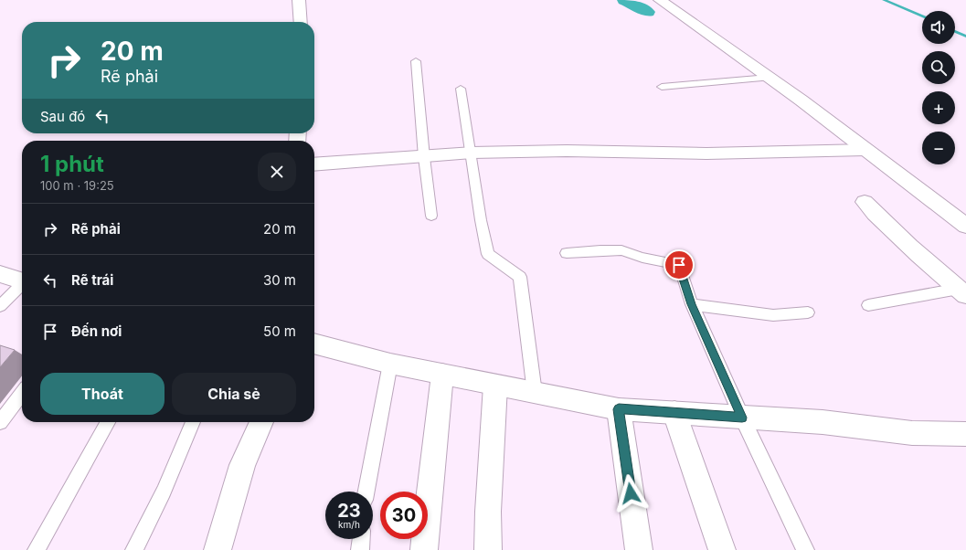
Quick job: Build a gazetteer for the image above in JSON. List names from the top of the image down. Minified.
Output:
{"page":{"map_buttons":["+","−"],"turn":["20 m","Rẽ phải"],"then":"Sau đó","heading":["1 phút","100 m · 19:25"],"list":[{"name":"Rẽ phải","value":"20 m"},{"name":"Rẽ trái","value":"30 m"},{"name":"Đến nơi","value":"50 m"}],"buttons":["Thoát","Chia sẻ"],"speed":"23 km/h","limit":"30"}}
